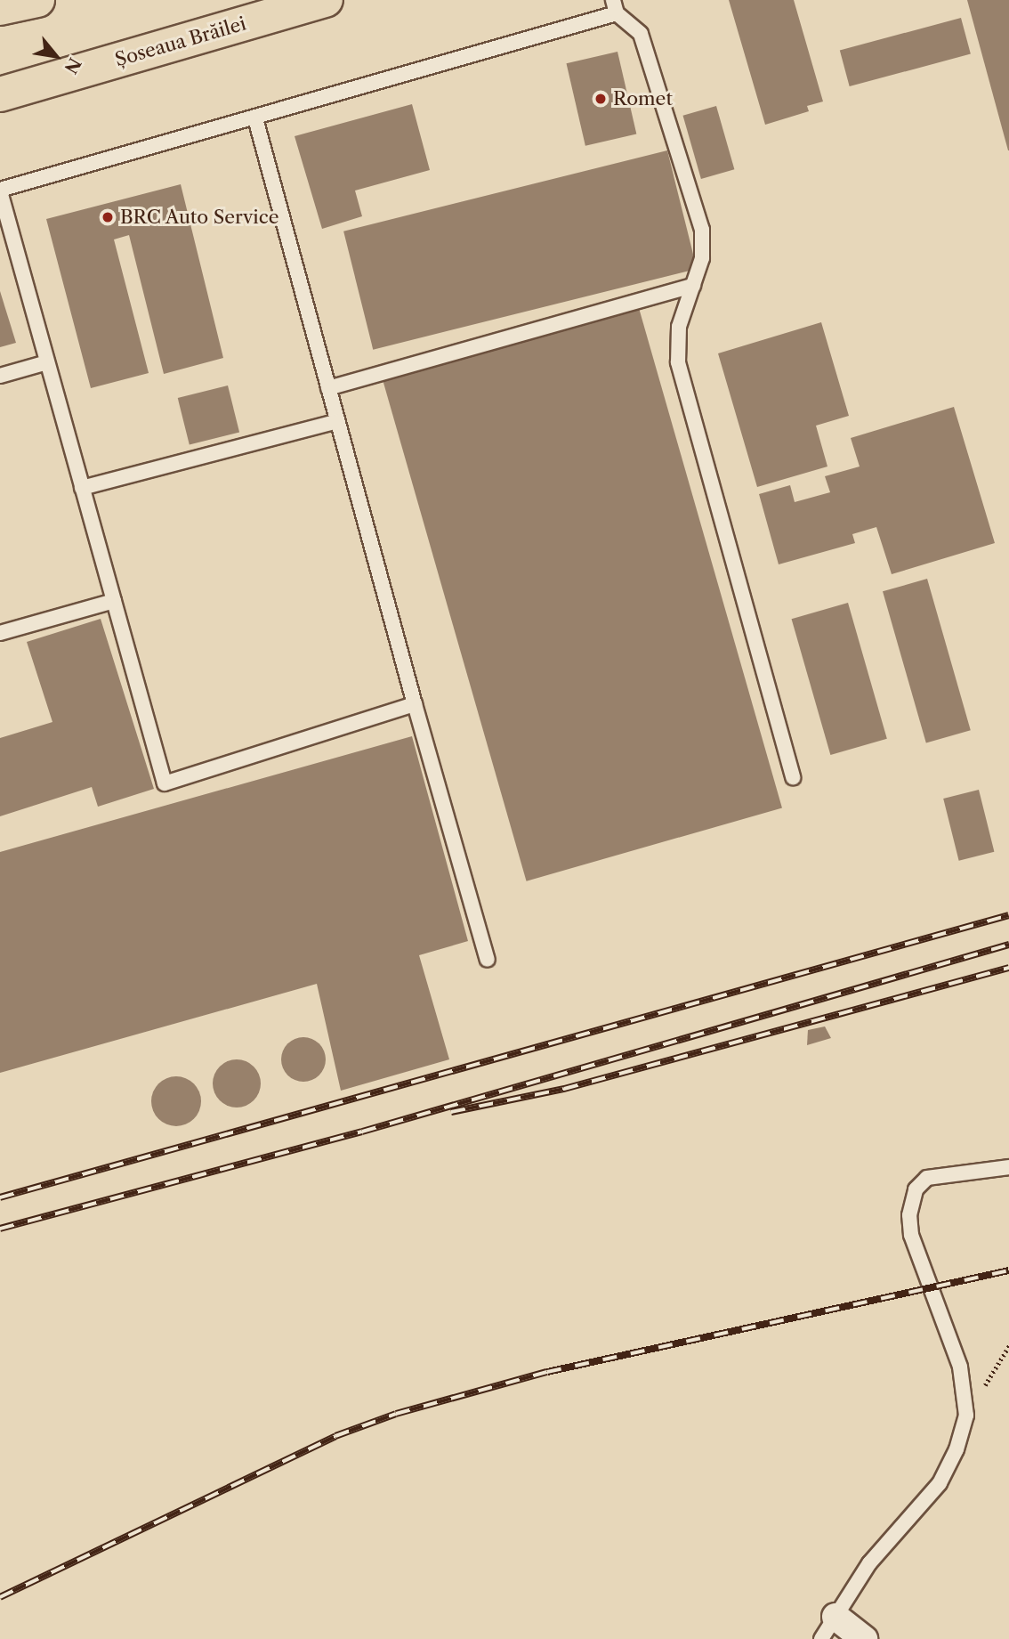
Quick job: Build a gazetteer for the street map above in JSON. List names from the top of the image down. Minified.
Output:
{"streets":{"main road":["Șoseaua Brăilei"]},"places":["Romet","BRC Auto Service"],"north":"bottom right"}
